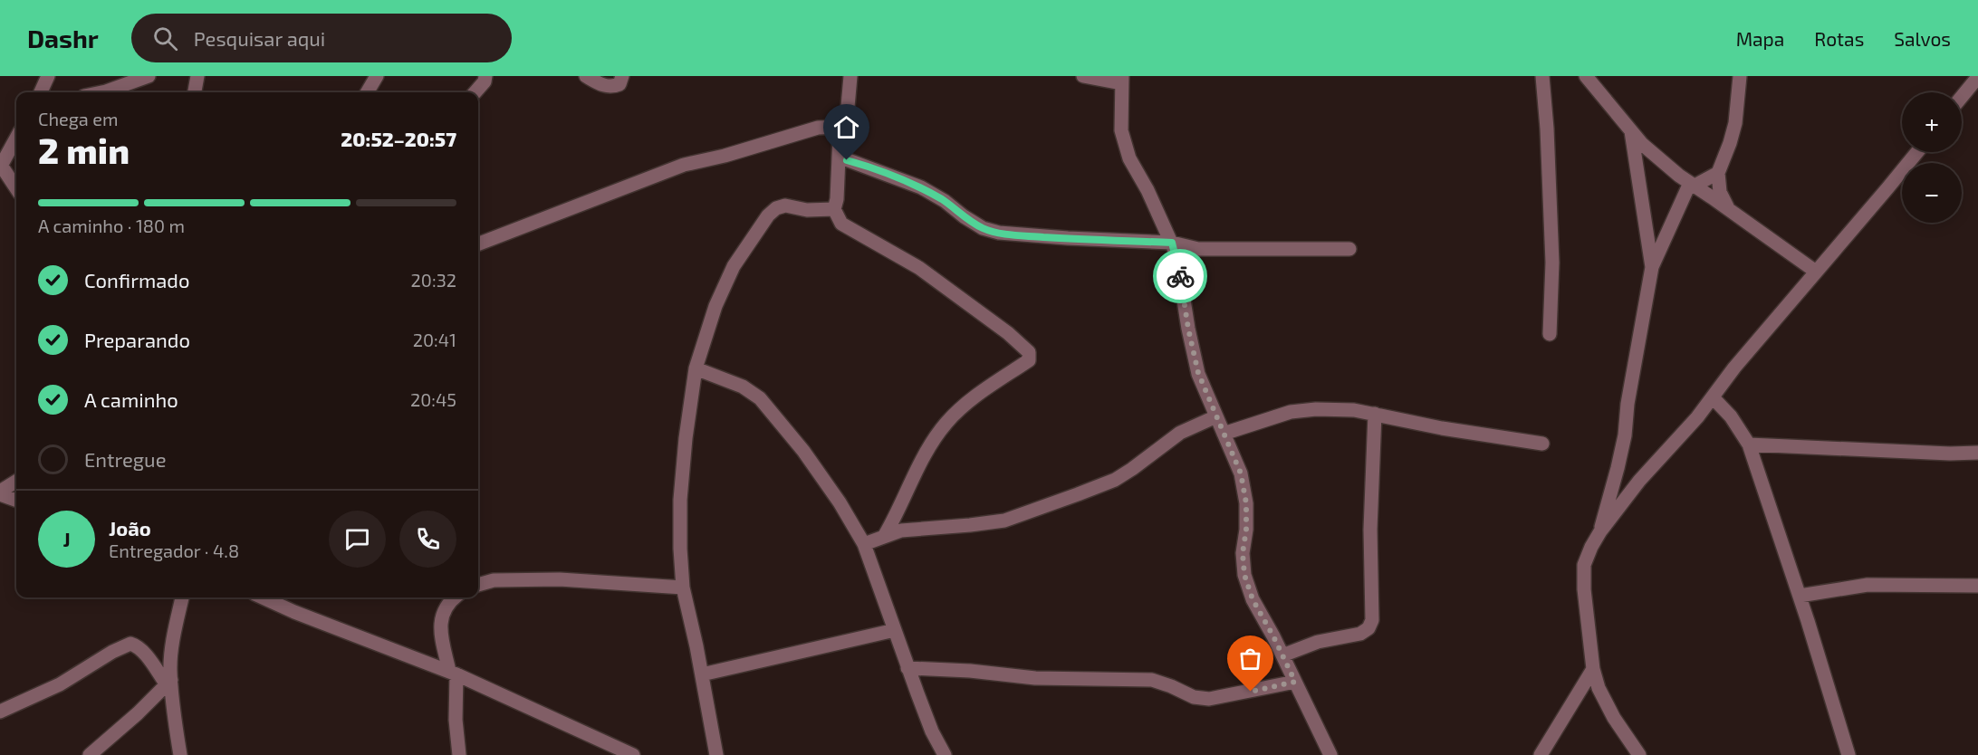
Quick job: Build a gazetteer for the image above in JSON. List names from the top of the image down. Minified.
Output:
{"page":{"header":"Dashr","search":"Pesquisar aqui","nav":["Mapa","Rotas","Salvos"],"map_buttons":["+","−"],"heading":["2 min","Chega em","20:52–20:57"],"panel":["João","Entregador · 4.8"],"bar":"A caminho · 180 m","list":[["Confirmado","20:32"],["Preparando","20:41"],["A caminho","20:45"],"Entregue"],"round":"J"}}
